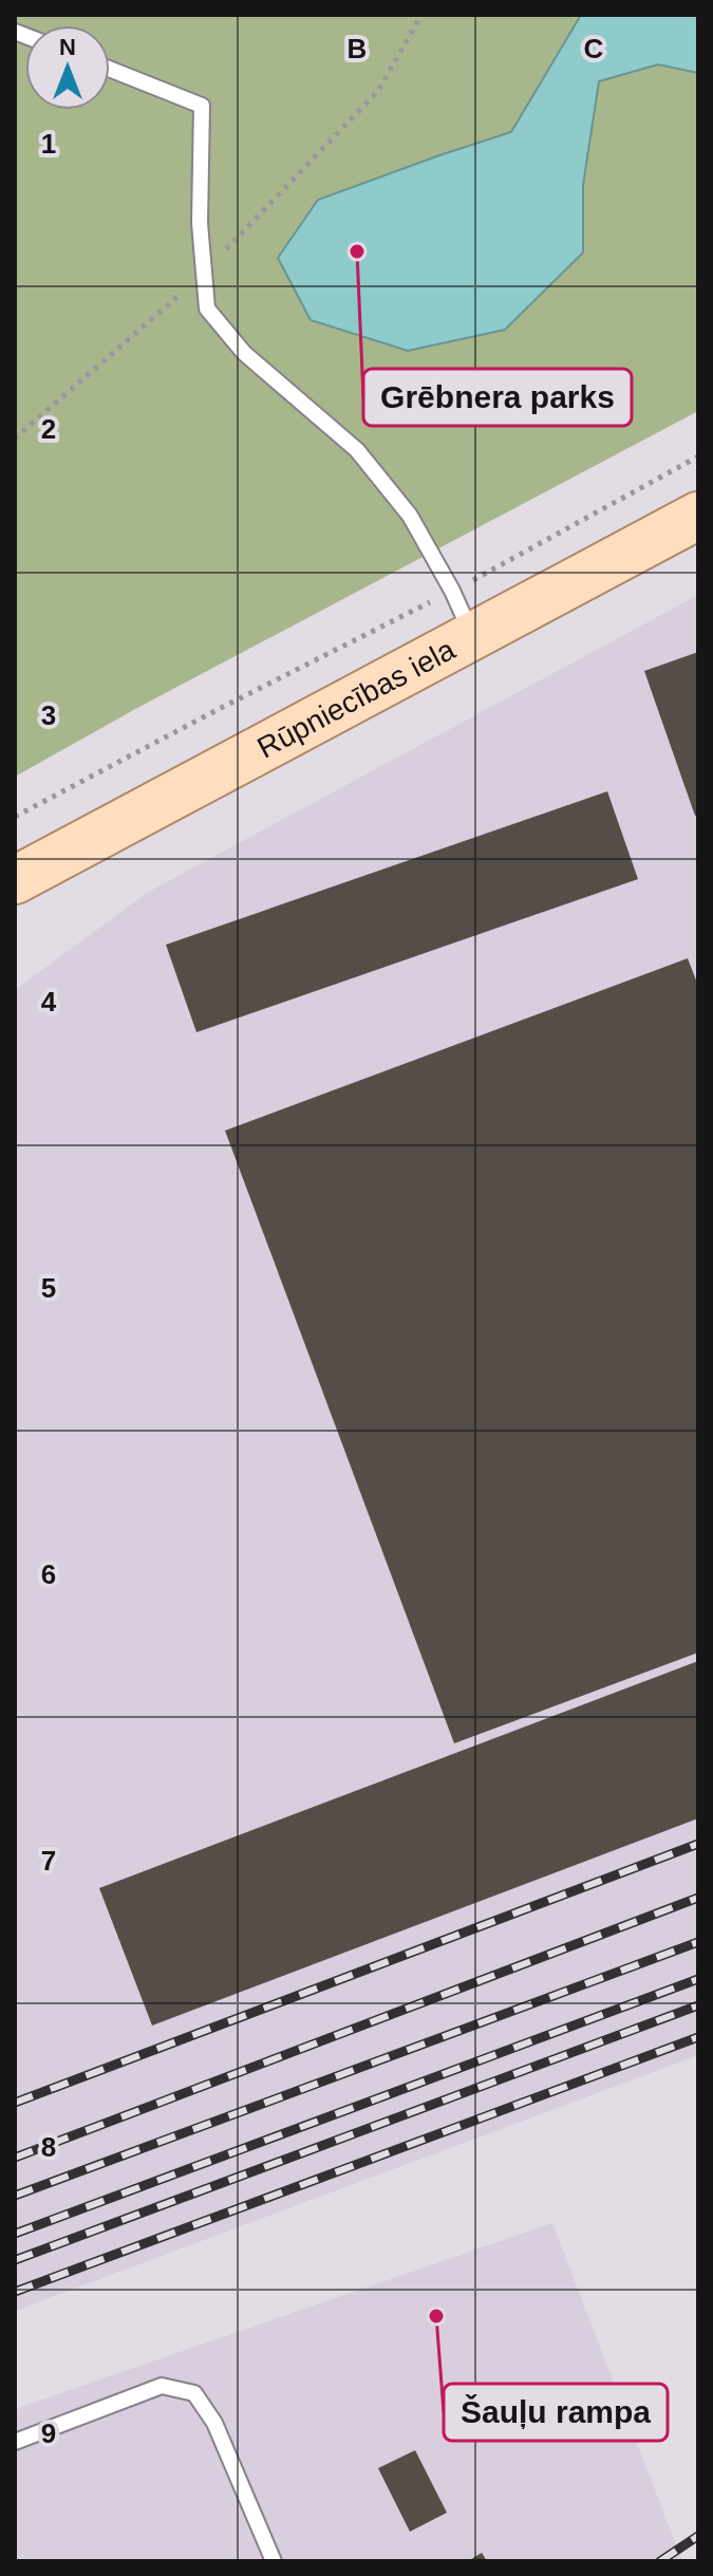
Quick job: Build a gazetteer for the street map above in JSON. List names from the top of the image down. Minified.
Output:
{"streets":{"main road":["Rūpniecības iela"]},"places":["Grēbnera parks","Šauļu rampa"],"north":"top","grid":{"columns":["B","C"],"rows":["1","2","3","4","5","6","7","8","9"]}}
